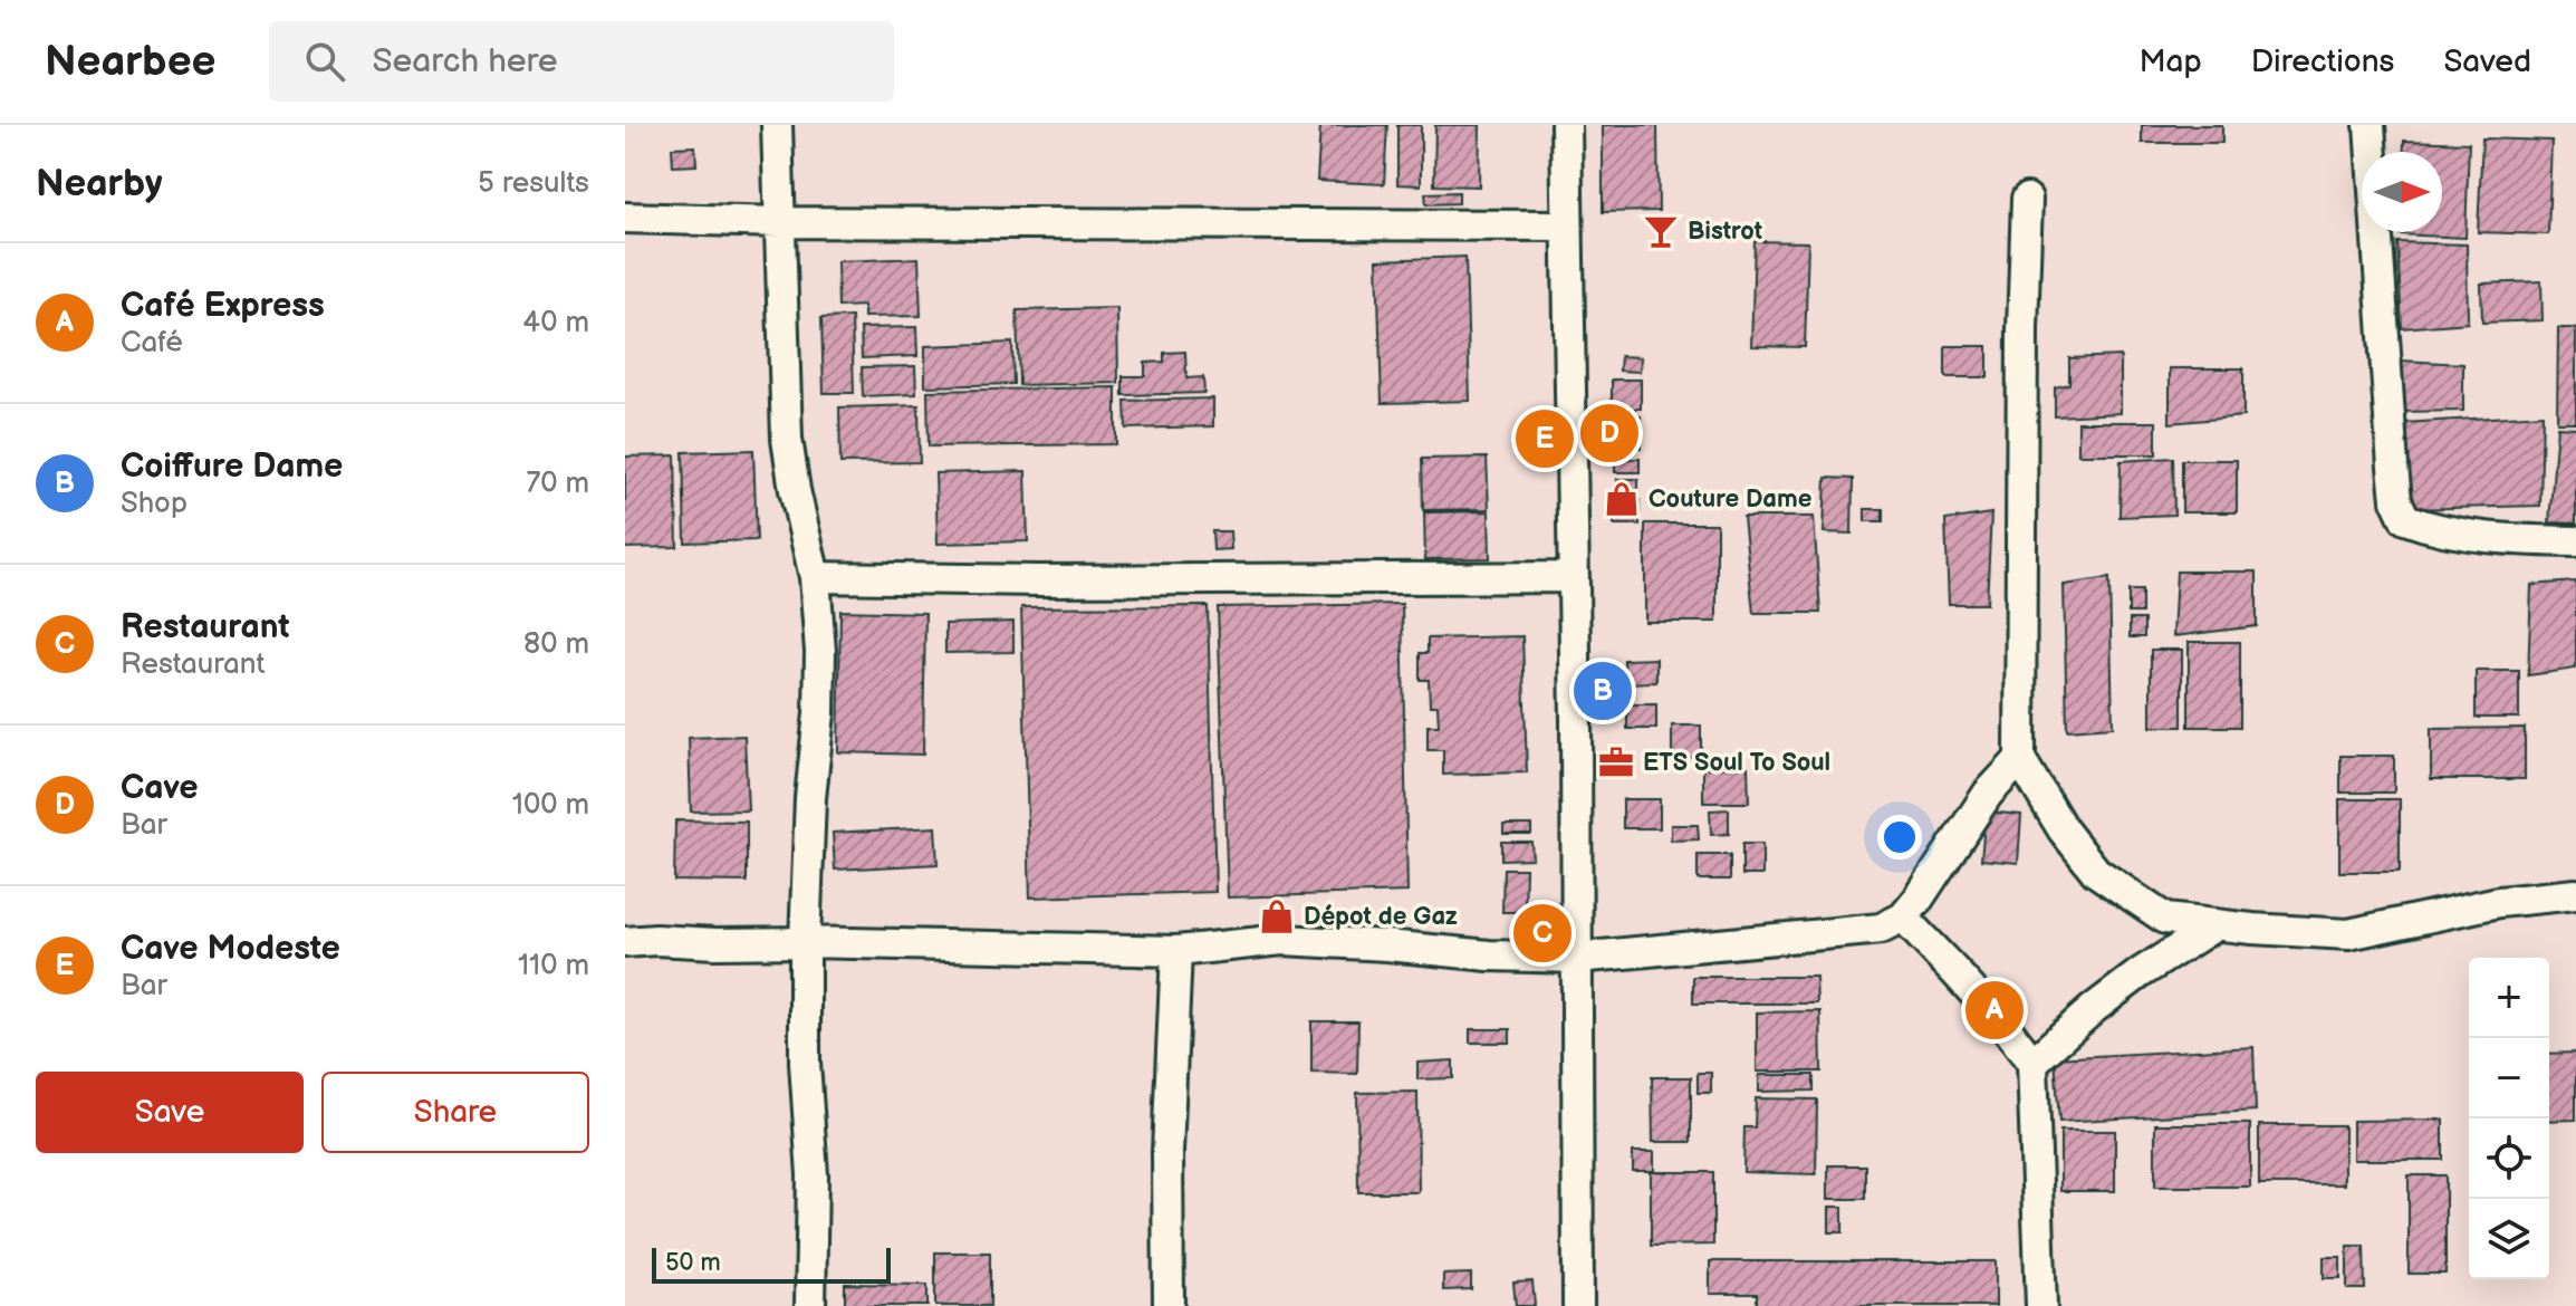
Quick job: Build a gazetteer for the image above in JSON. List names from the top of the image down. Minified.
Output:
{"places":{"bar":["Bistrot"],"shop":["Couture Dame","Dépot de Gaz"],"office":["ETS Soul To Soul"]},"scale_bar":"50 m","north":"right","page":{"header":"Nearbee","search":"Search here","nav":["Map","Directions","Saved"],"heading":["Nearby","5 results"],"list":[{"mark":"A","name":"Café Express","note":"Café","value":"40 m"},{"mark":"B","name":"Coiffure Dame","note":"Shop","value":"70 m"},{"mark":"C","name":"Restaurant","note":"Restaurant","value":"80 m"},{"mark":"D","name":"Cave","note":"Bar","value":"100 m"},{"mark":"E","name":"Cave Modeste","note":"Bar","value":"110 m"}],"pins":["D","E","B","C","A"],"map_buttons":["+","−"],"buttons":["Save","Share"],"scale":"50 m"}}
